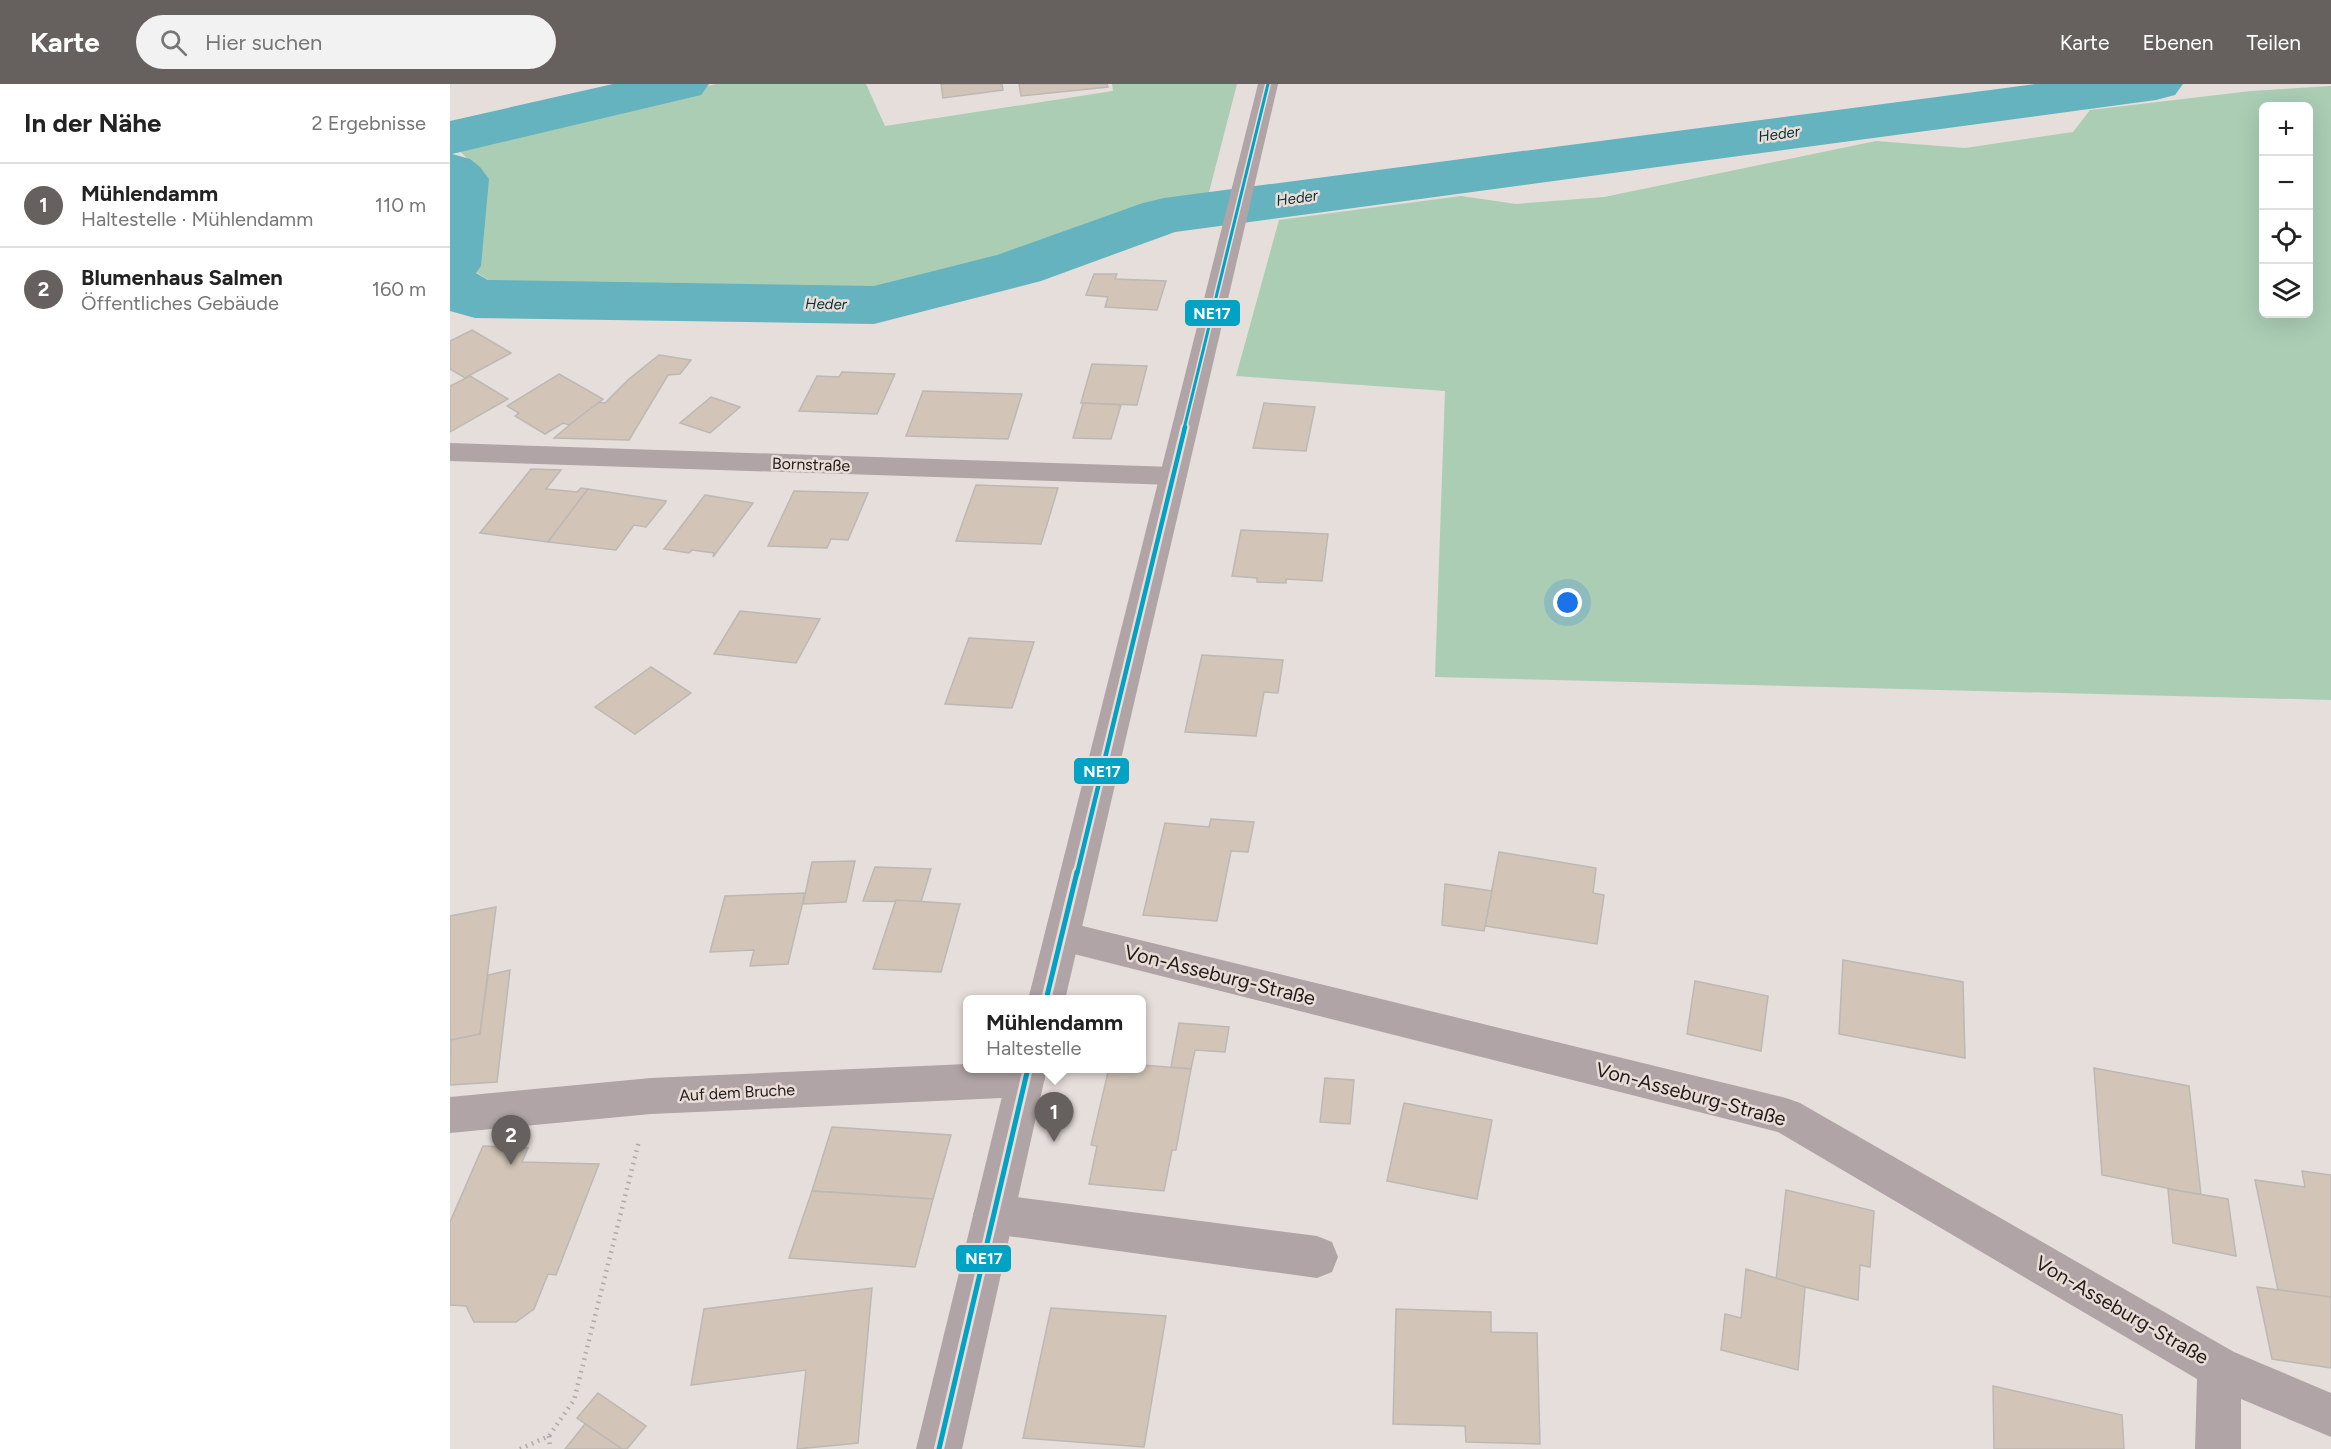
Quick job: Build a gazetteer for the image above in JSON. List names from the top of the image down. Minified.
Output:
{"streets":{"street":["Bornstraße","Von-Asseburg-Straße","Auf dem Bruche"]},"water":["Heder"],"lines":["transit line NE17"],"page":{"header":"Karte","search":"Hier suchen","nav":["Karte","Ebenen","Teilen"],"heading":["In der Nähe","2 Ergebnisse"],"map_buttons":["+","−"],"list":[{"mark":"1","name":"Mühlendamm","note":"Haltestelle · Mühlendamm","value":"110 m"},{"mark":"2","name":"Blumenhaus Salmen","note":"Öffentliches Gebäude","value":"160 m"}],"popup":["Mühlendamm","Haltestelle"],"pins":["1","2"]}}
